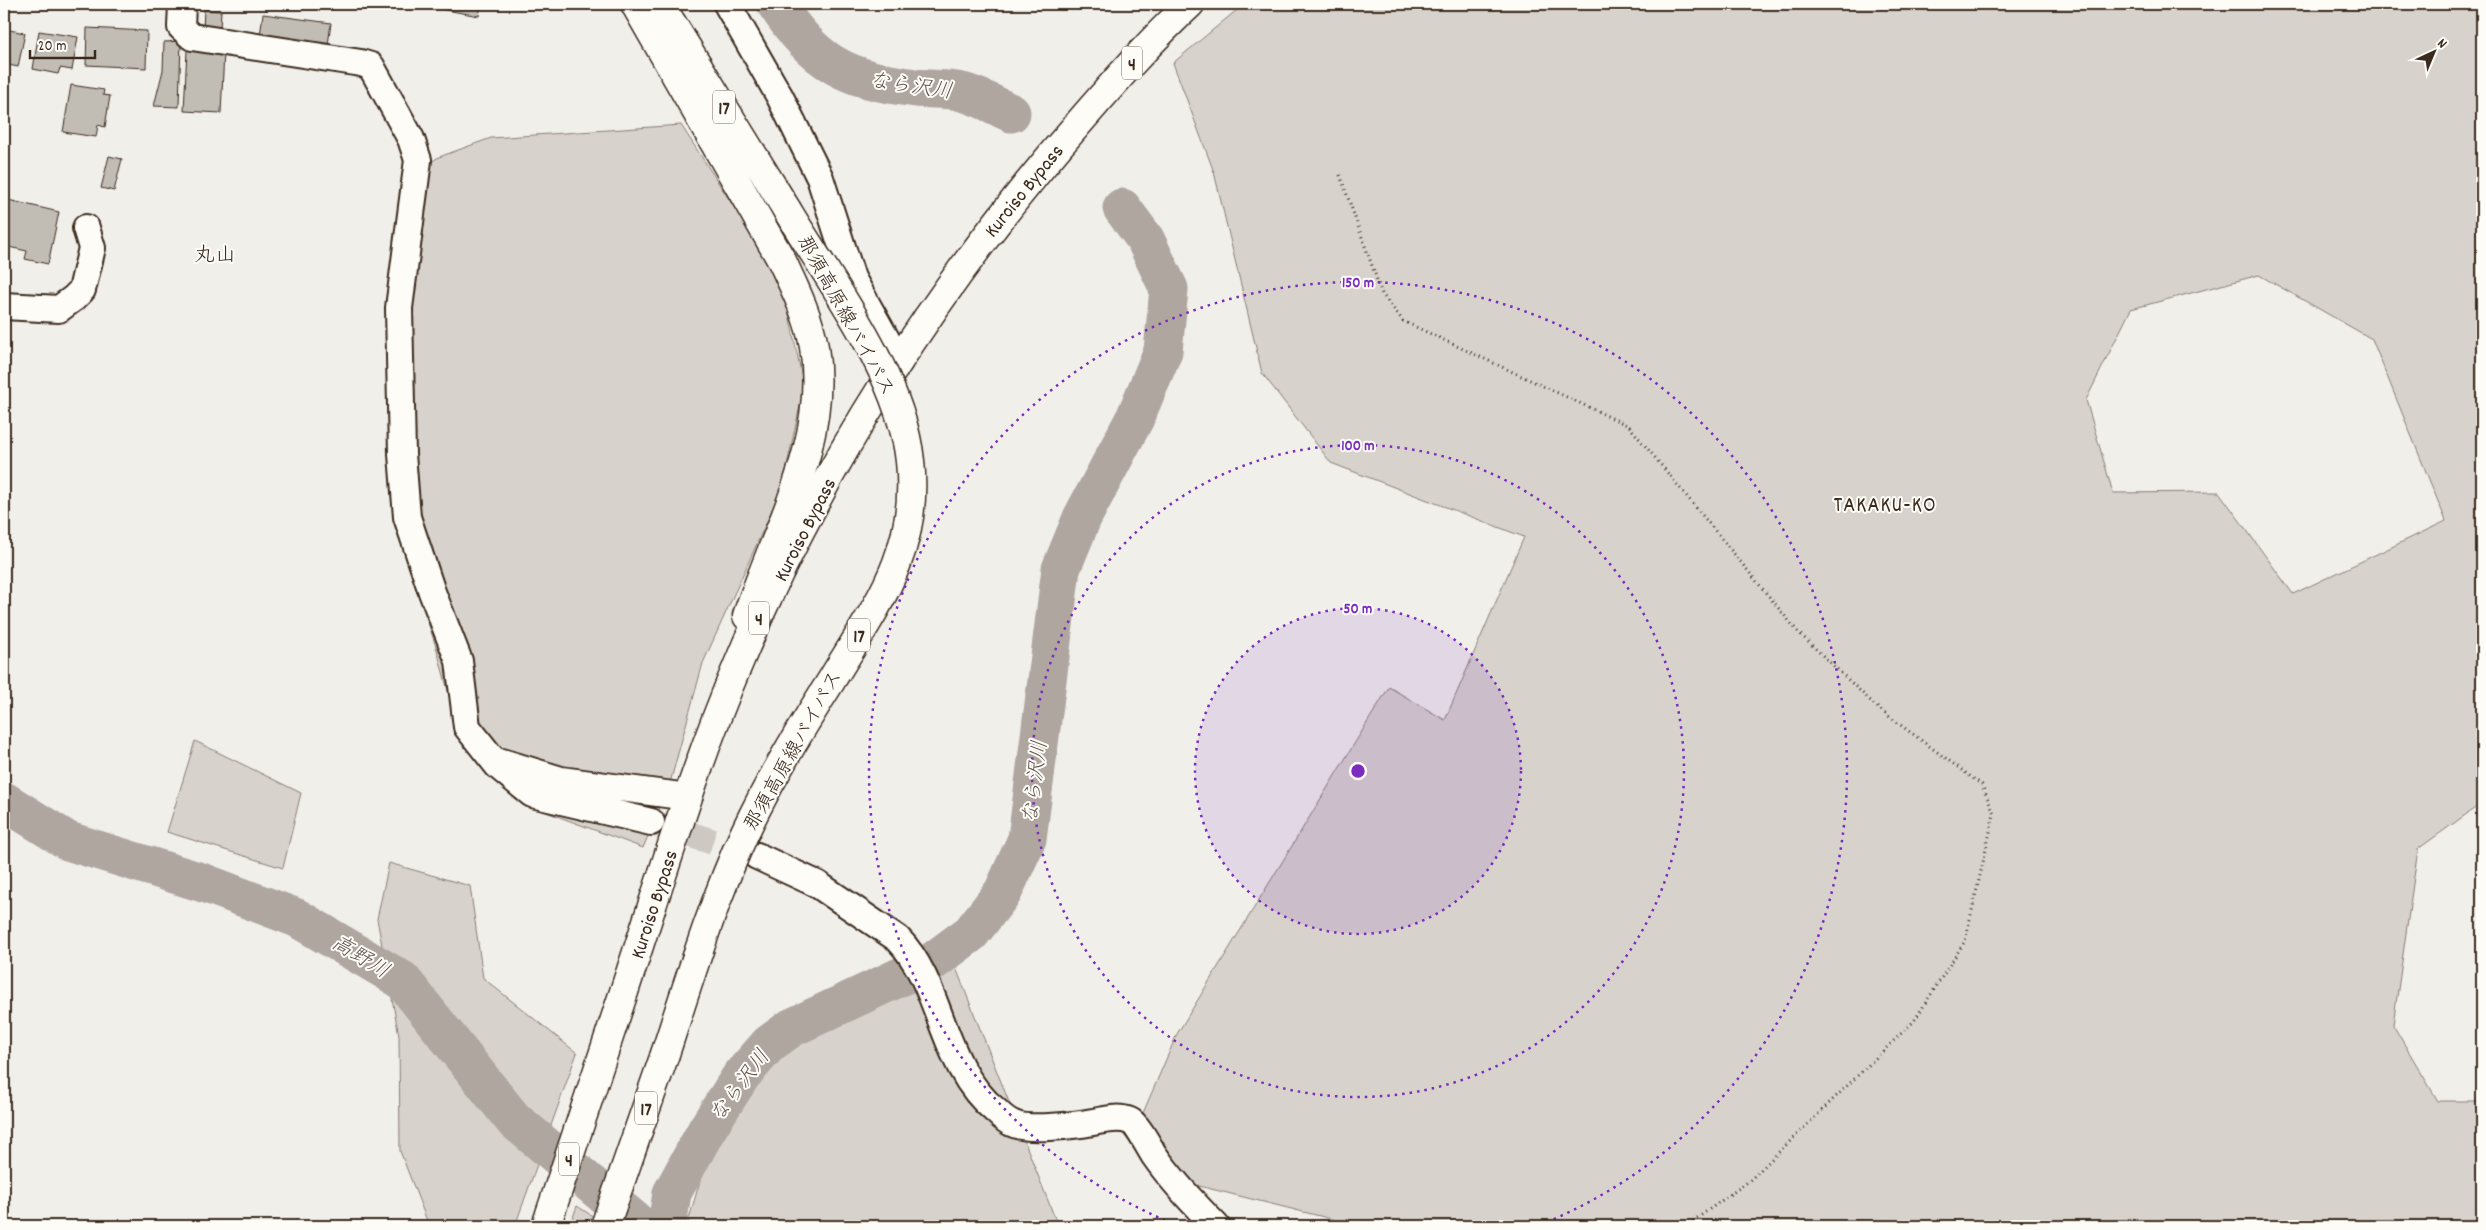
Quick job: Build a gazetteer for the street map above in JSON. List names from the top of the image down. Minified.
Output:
{"streets":{"main road":["4","17","Kuroiso Bypass","那須高原線バイパス"]},"crossings":[["Kuroiso Bypass","那須高原線バイパス"]],"districts":["丸山","TAKAKU-KO"],"water":["なら沢川","高野川"],"scale_bar":"20 m","north":"top right","rings":["150 m","100 m","50 m"]}
